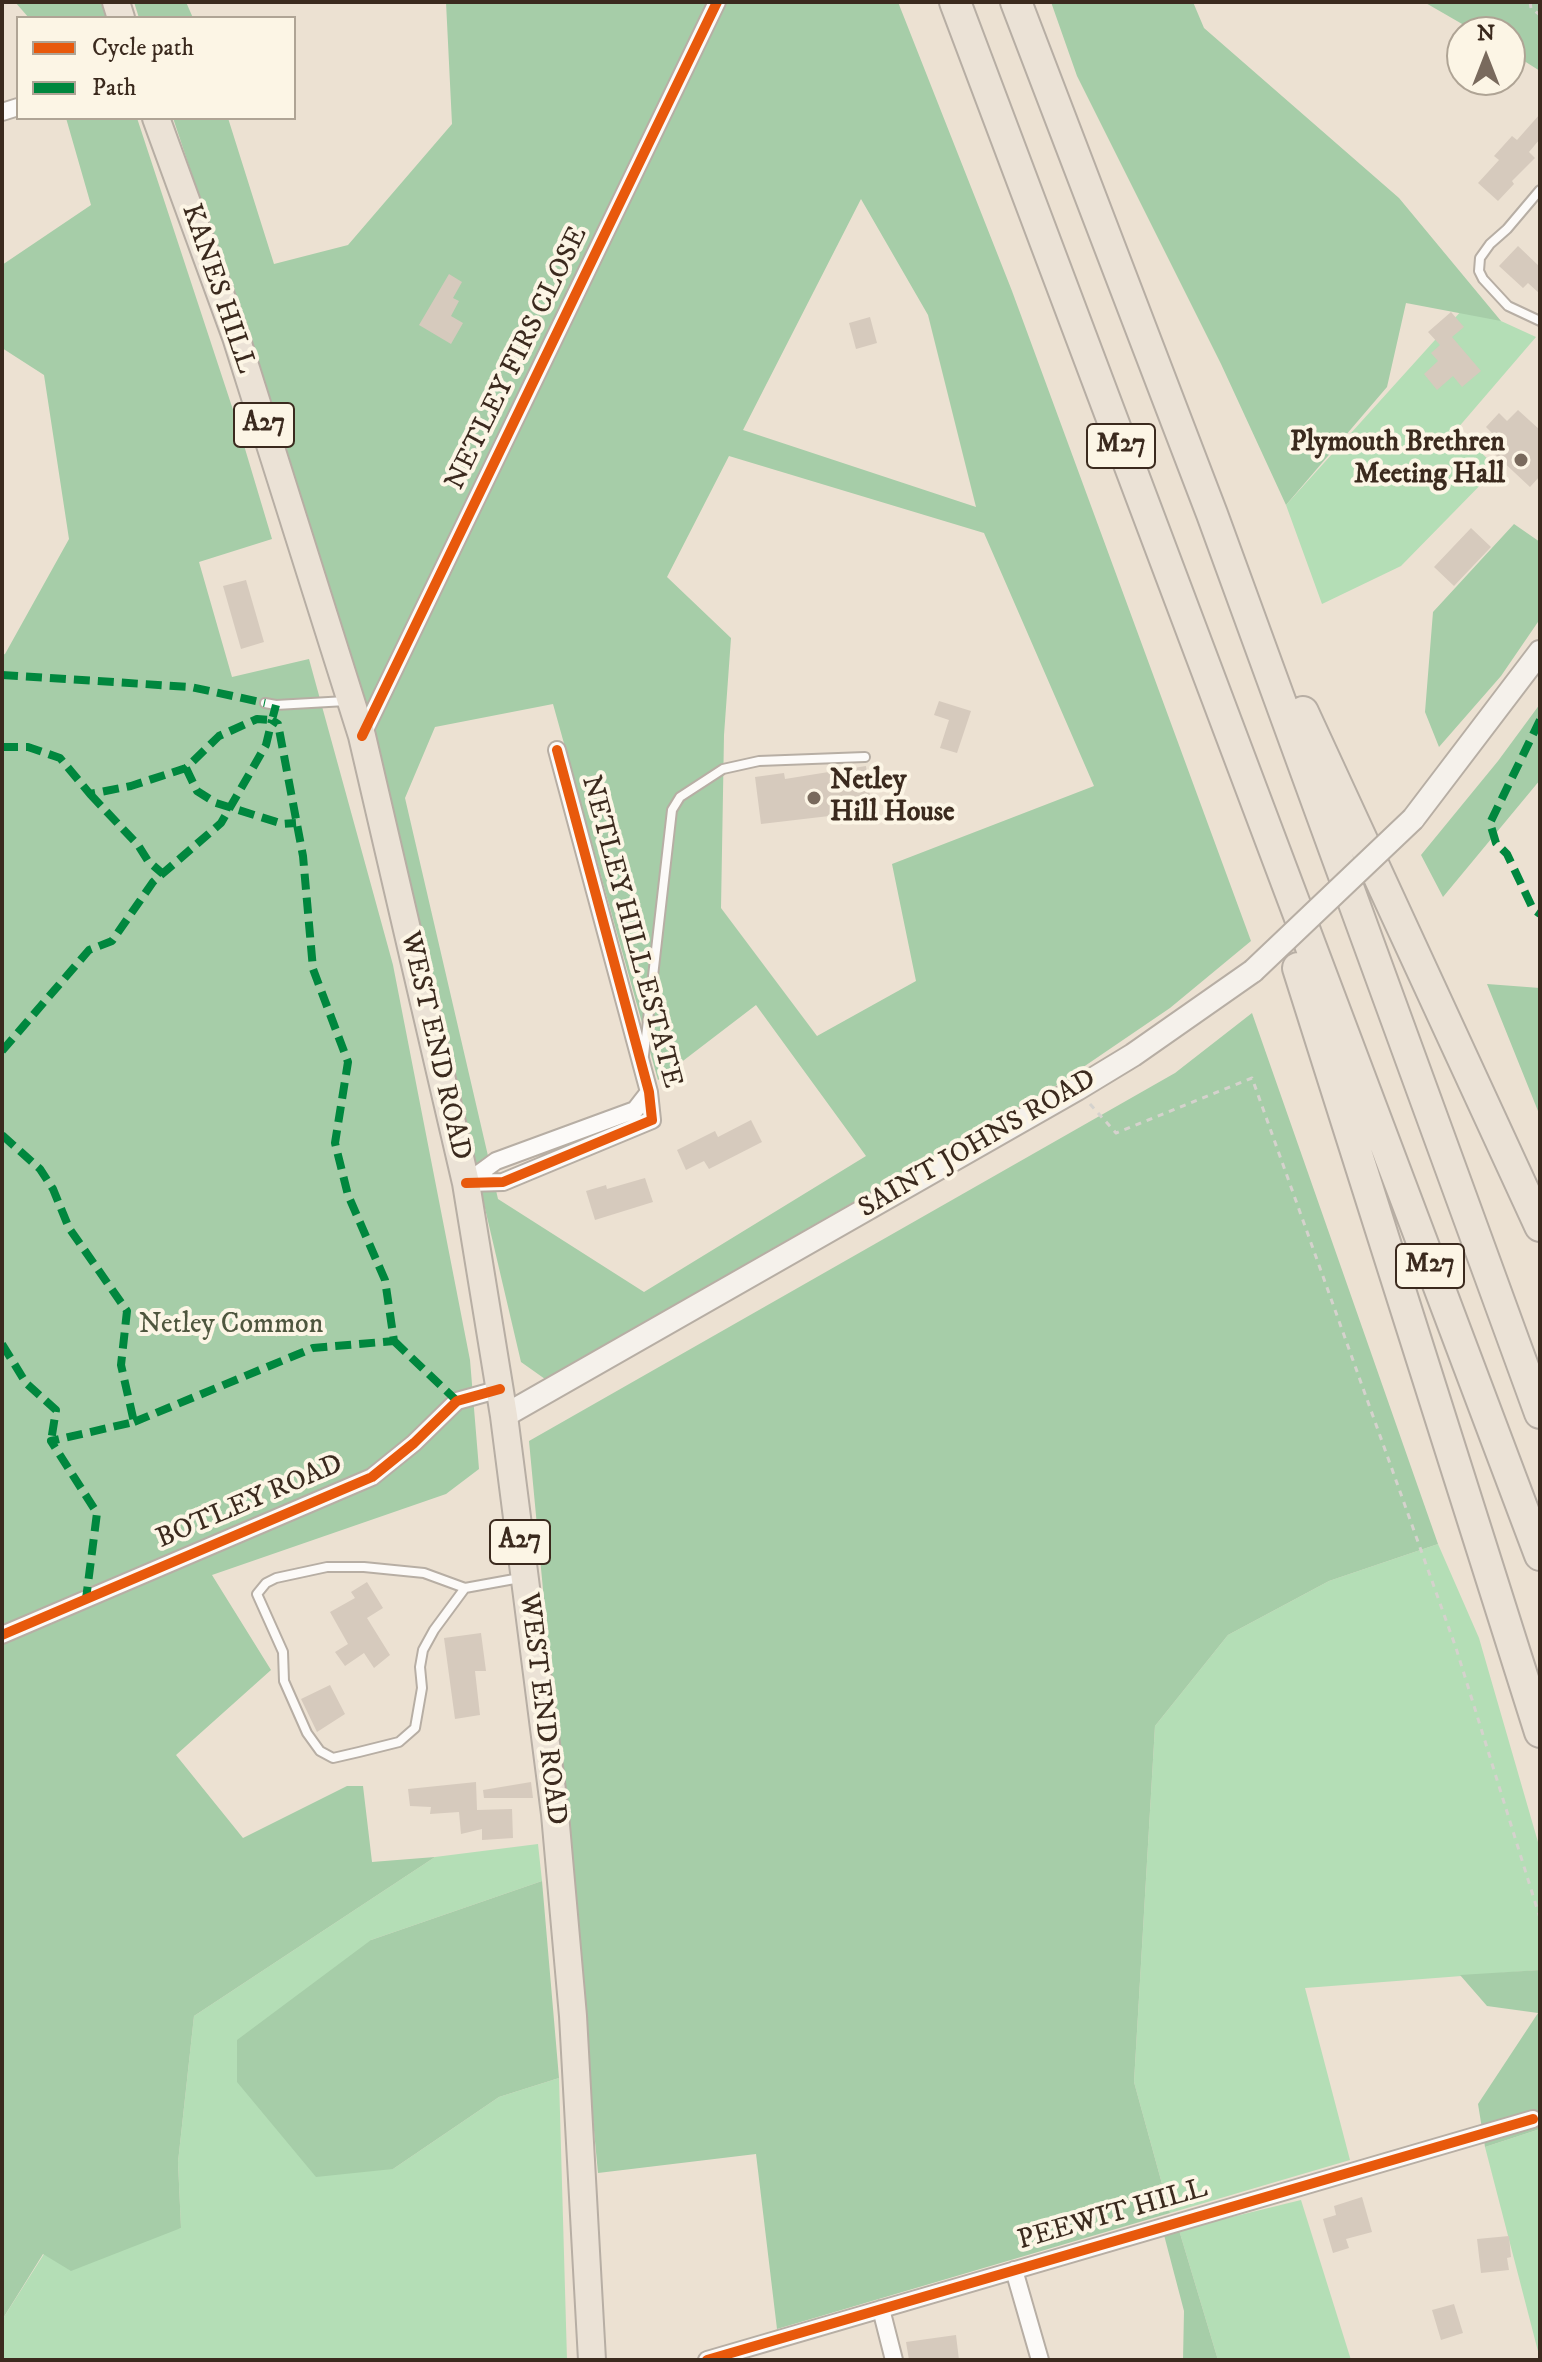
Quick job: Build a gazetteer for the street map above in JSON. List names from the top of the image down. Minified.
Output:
{"streets":{"highway":["M27"],"main road":["KANES HILL","A27","WEST END ROAD","SAINT JOHNS ROAD"],"street":["NETLEY FIRS CLOSE","NETLEY HILL ESTATE","BOTLEY ROAD","PEEWIT HILL"]},"crossings":[["KANES HILL","NETLEY FIRS CLOSE"],["KANES HILL","WEST END ROAD"],["NETLEY FIRS CLOSE","WEST END ROAD"],["NETLEY HILL ESTATE","WEST END ROAD"],["WEST END ROAD","SAINT JOHNS ROAD"],["WEST END ROAD","BOTLEY ROAD"]],"parks":["Netley Common"],"places":["Plymouth Brethren Meeting Hall","Netley Hill House"],"legend":["Cycle path","Path"],"north":"top"}
